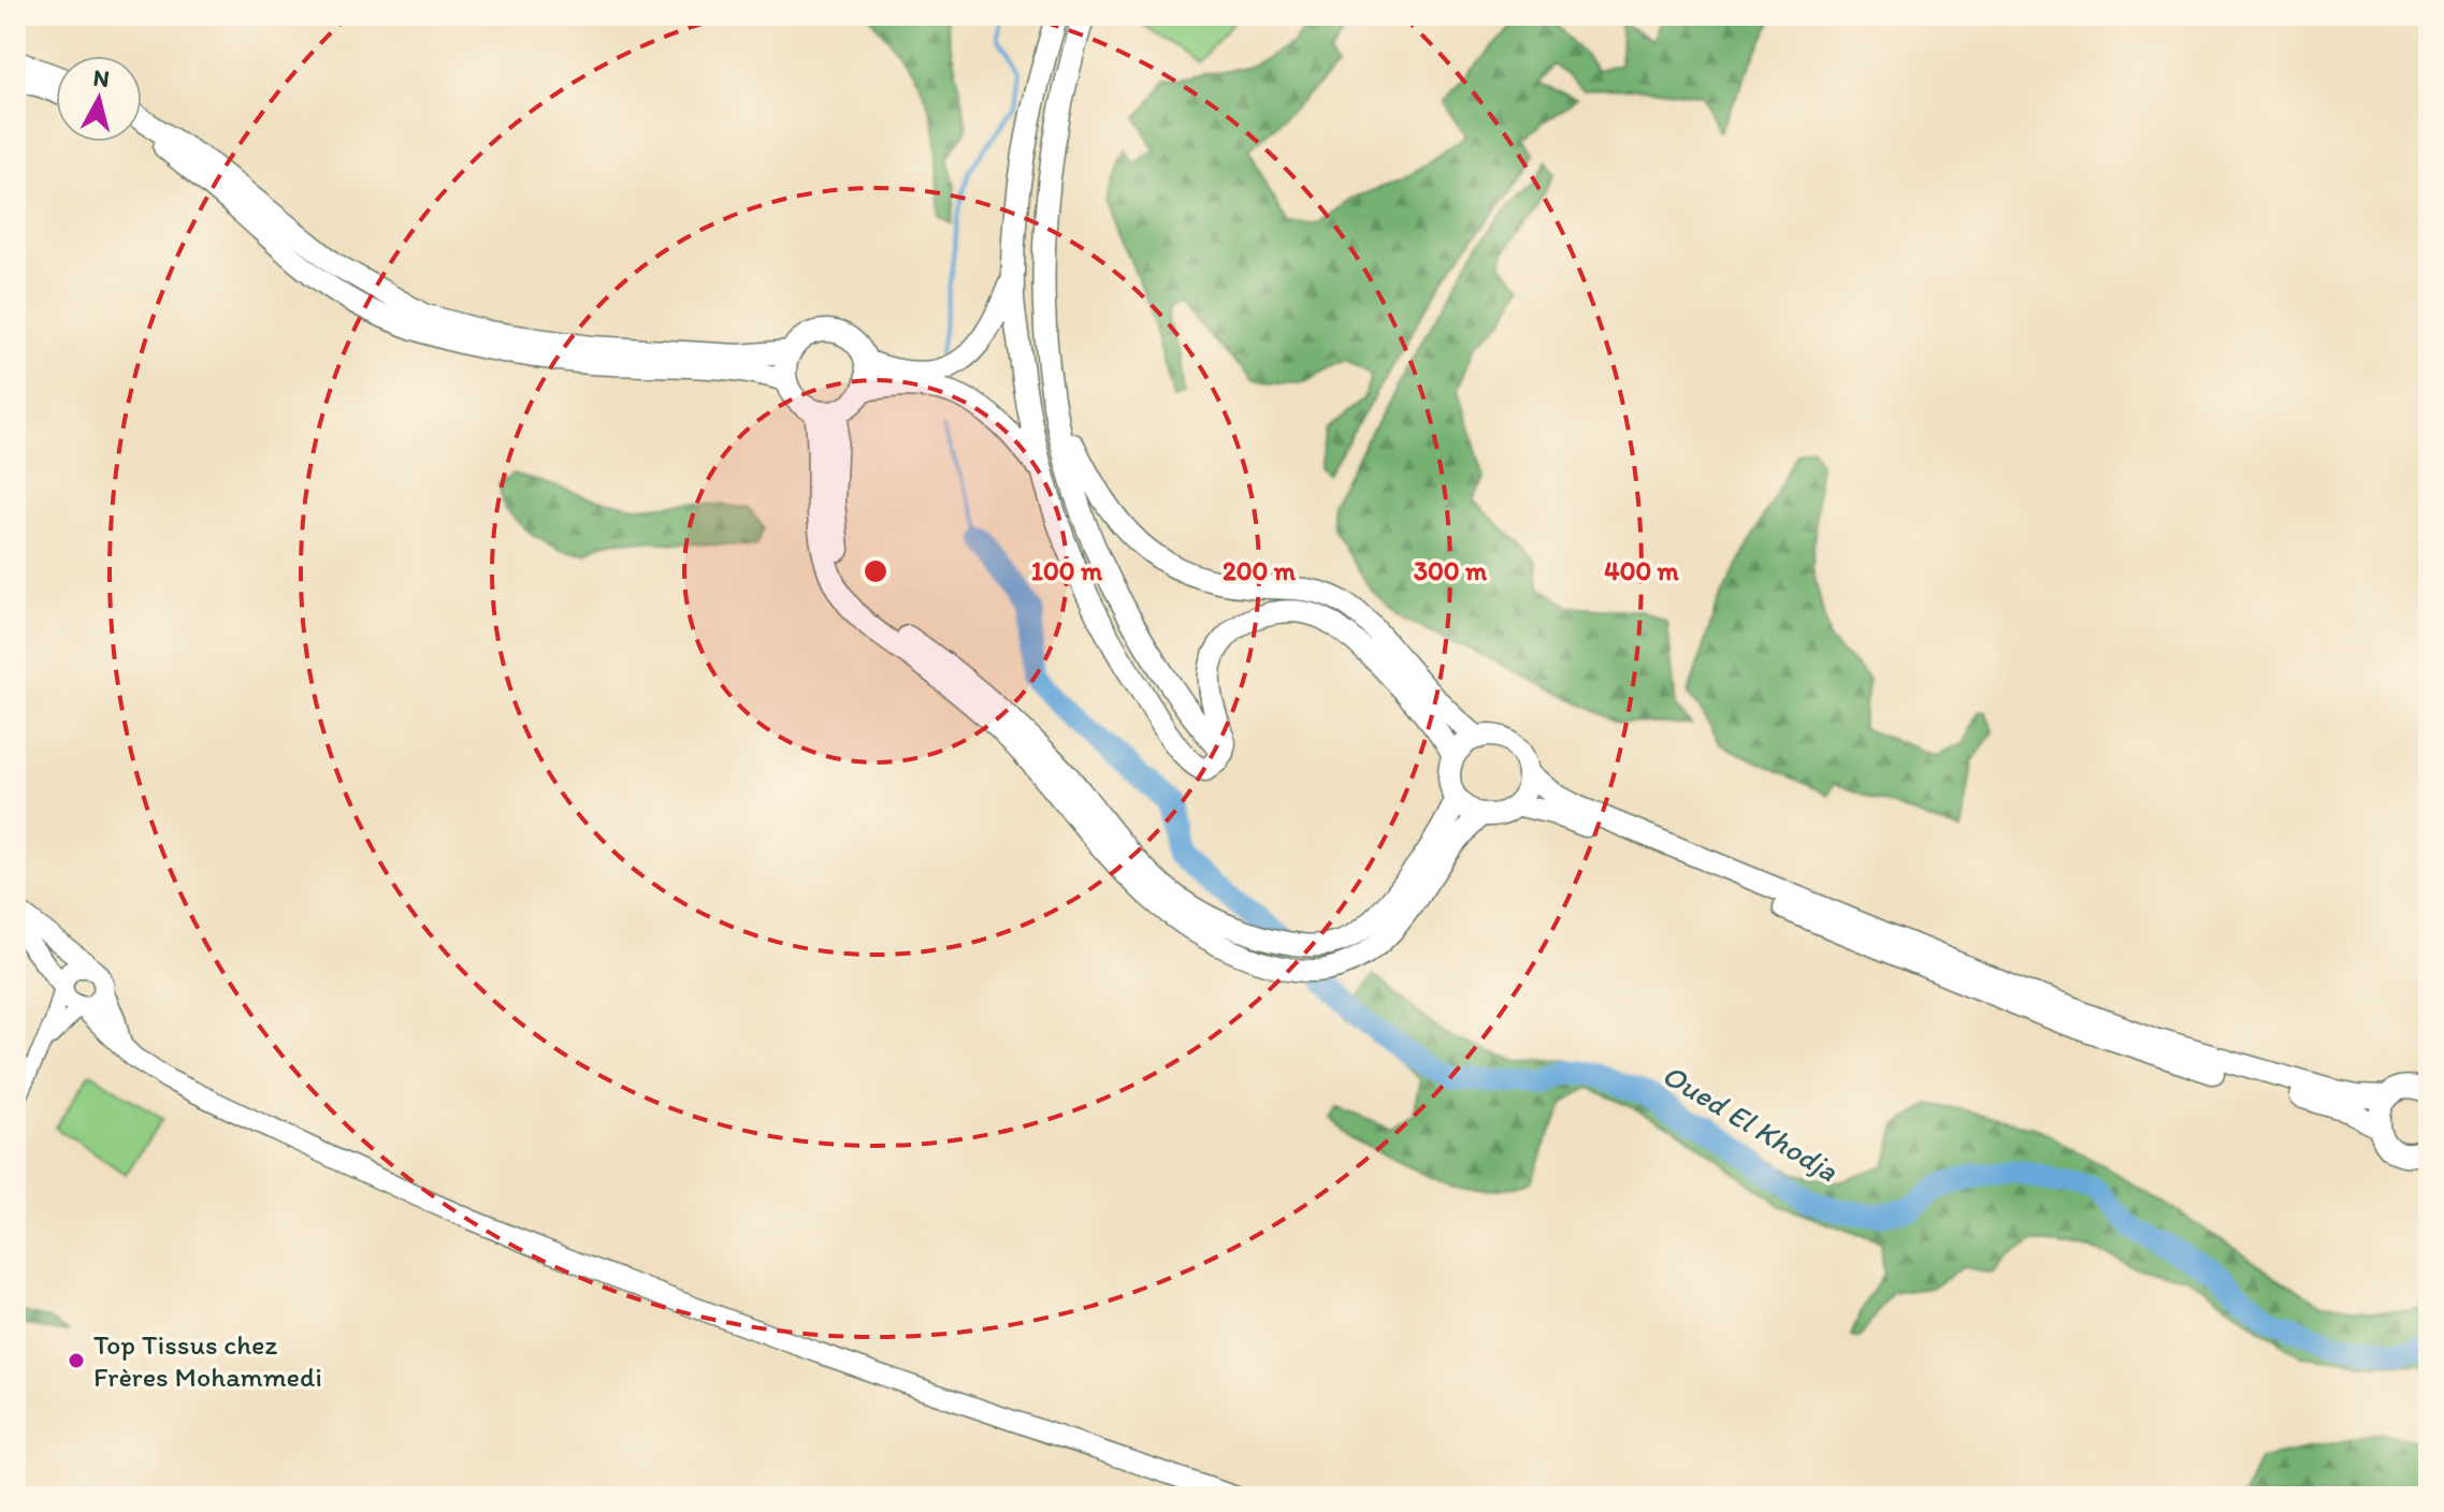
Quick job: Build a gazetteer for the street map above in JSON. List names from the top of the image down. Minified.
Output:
{"water":["Oued El Khodja"],"places":["Top Tissus chez Frères Mohammedi"],"north":"top","rings":["100 m","200 m","300 m","400 m"]}
